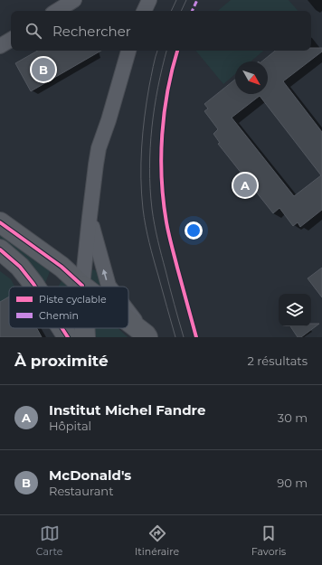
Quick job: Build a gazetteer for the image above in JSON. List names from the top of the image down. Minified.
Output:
{"legend":["Piste cyclable","Chemin"],"north":"bottom right","page":{"search":"Rechercher","pins":["B","A"],"heading":["À proximité","2 résultats"],"list":[{"mark":"A","name":"Institut Michel Fandre","note":"Hôpital","value":"30 m"},{"mark":"B","name":"McDonald's","note":"Restaurant","value":"90 m"}],"nav":["Carte","Itinéraire","Favoris"]}}
